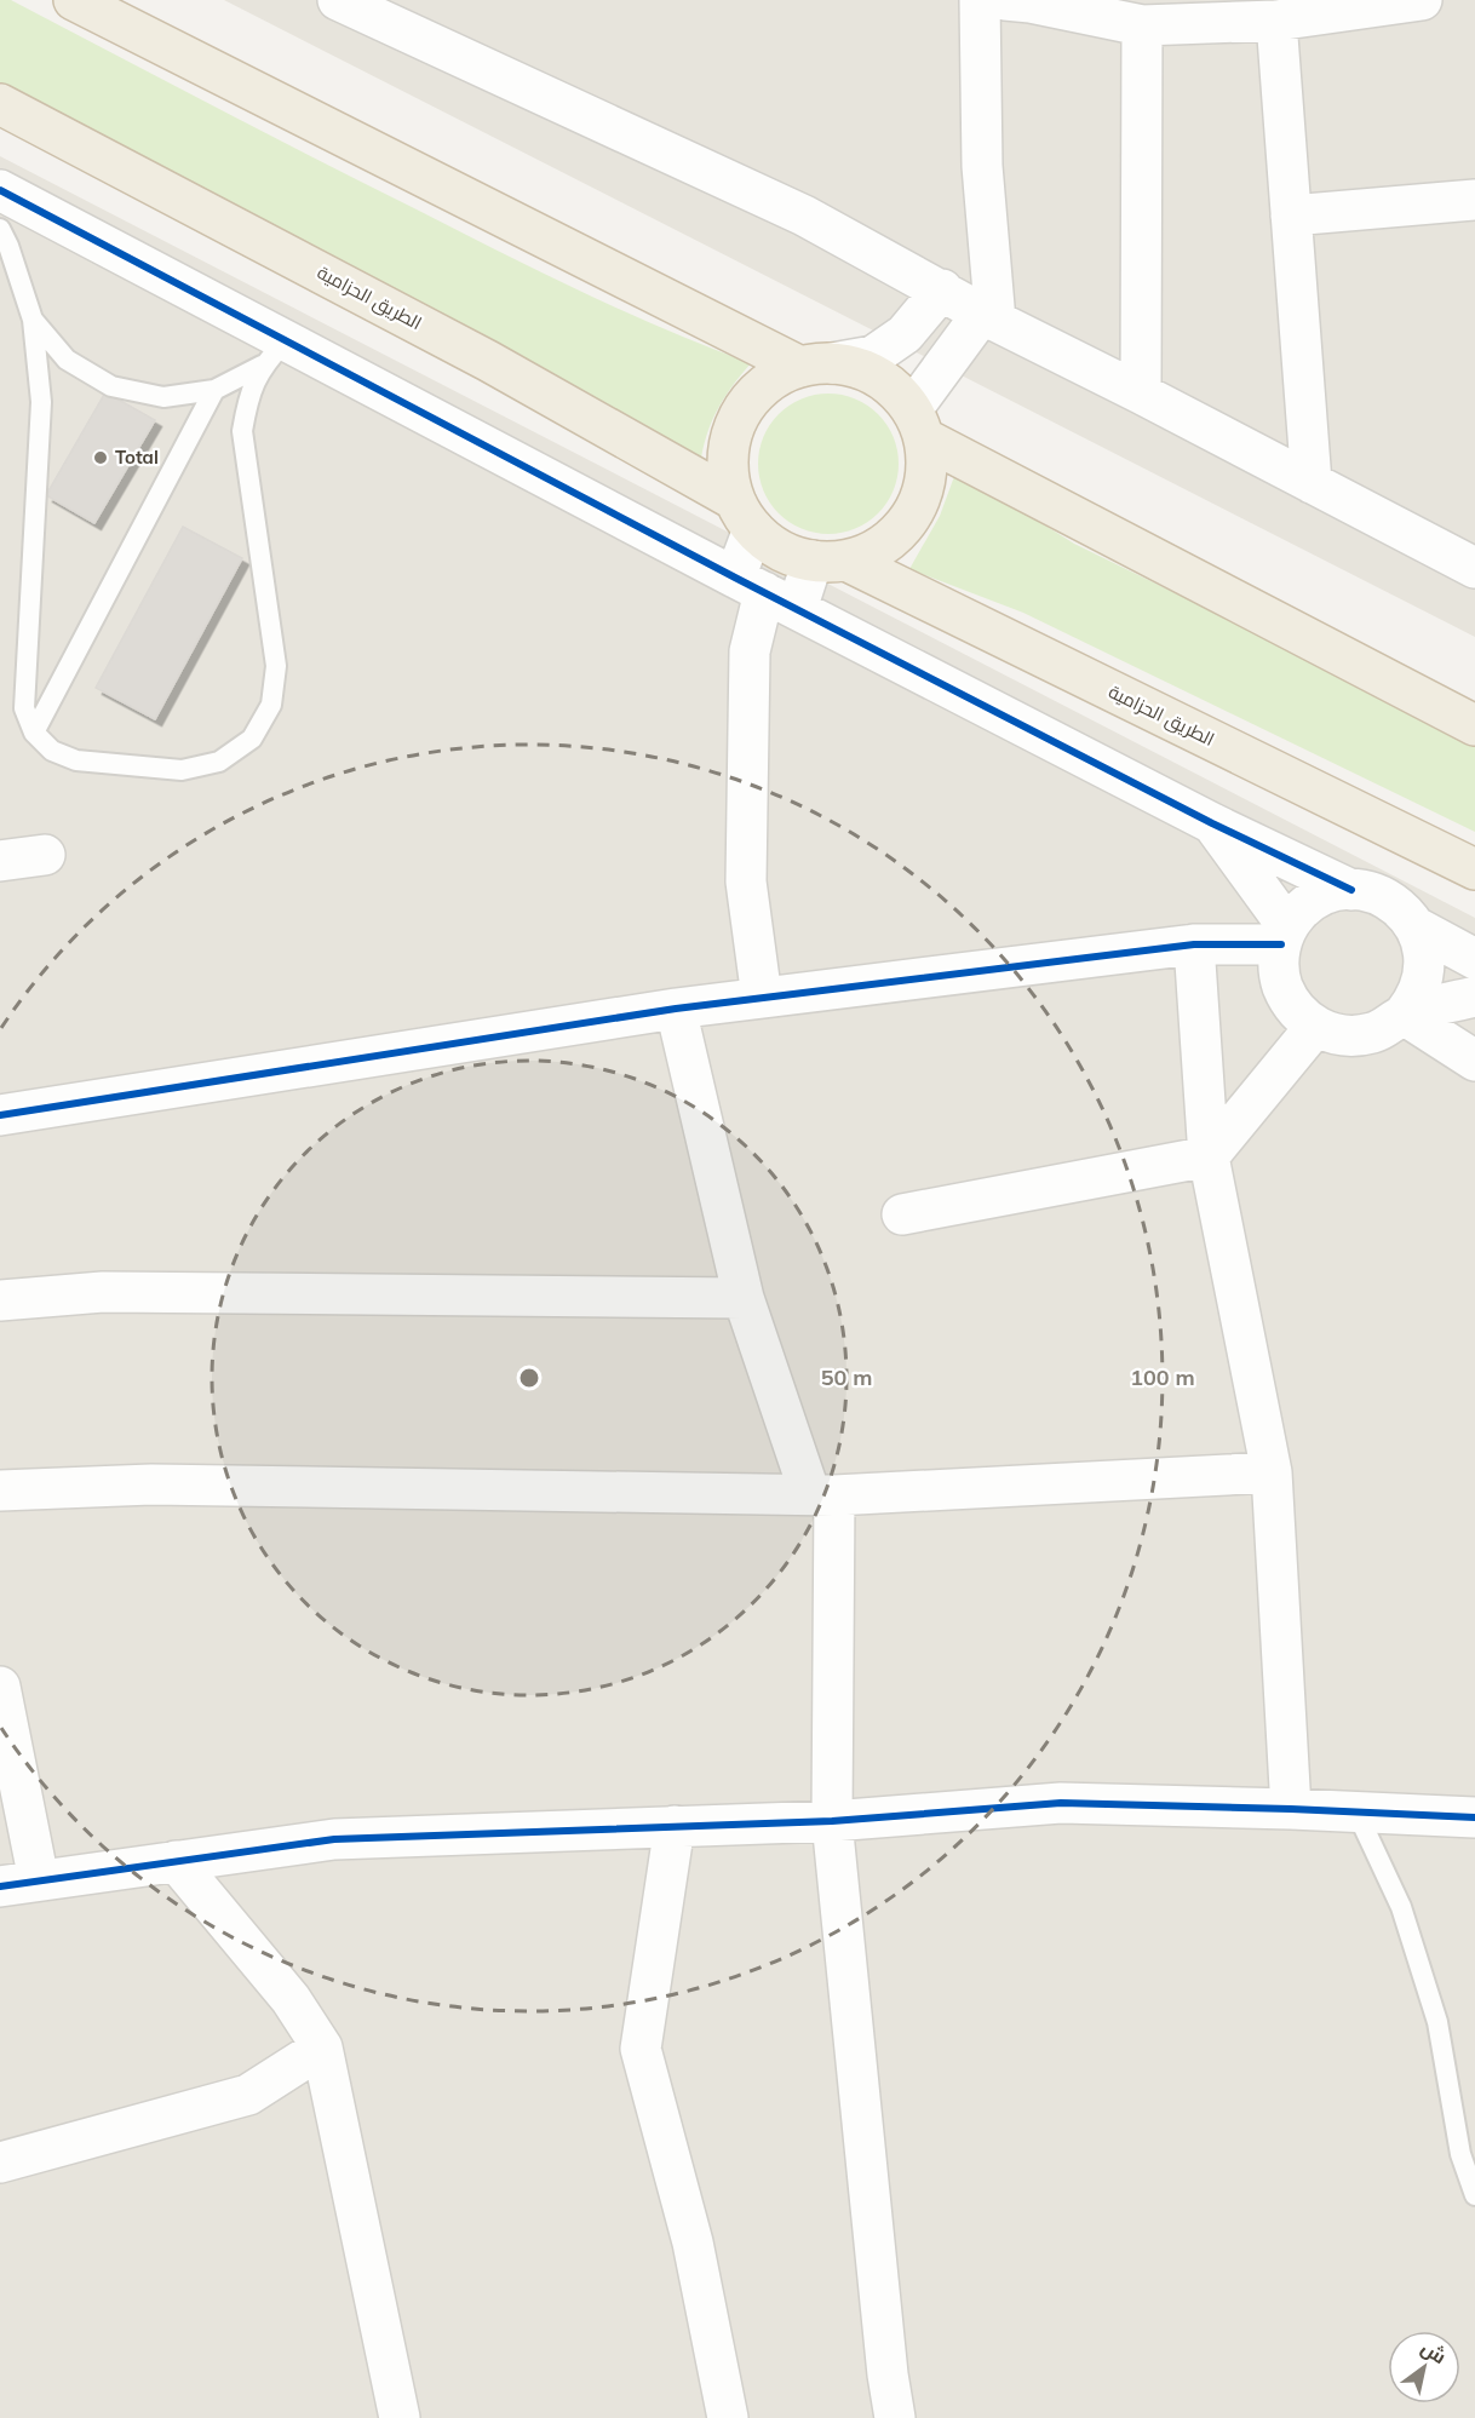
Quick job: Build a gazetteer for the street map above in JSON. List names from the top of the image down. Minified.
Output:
{"streets":{"highway":["الطريق الحزامية"]},"places":["Total"],"north":"top right","rings":["50 m","100 m"]}
